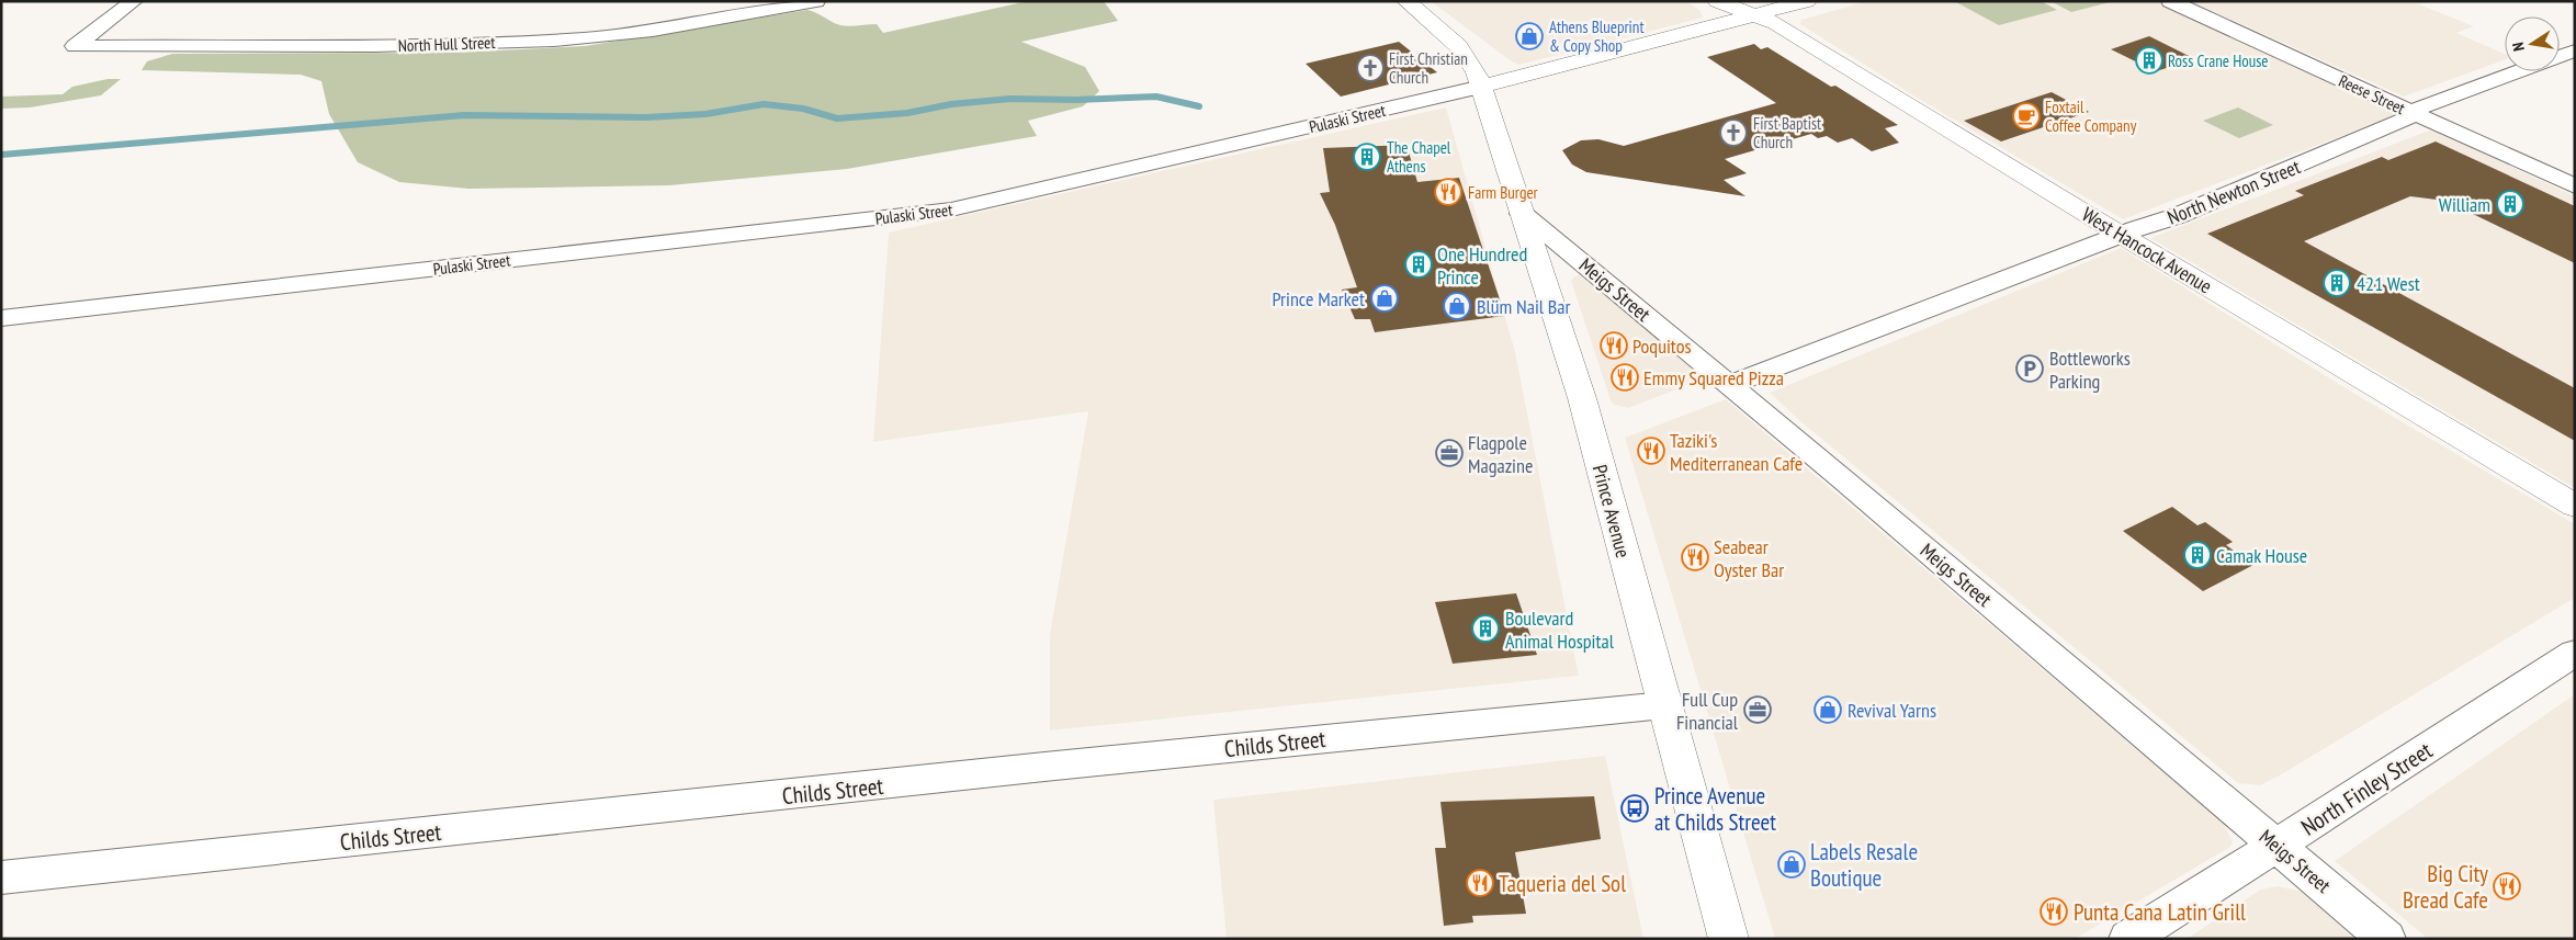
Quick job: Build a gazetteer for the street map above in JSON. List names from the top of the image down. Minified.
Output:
{"streets":{"street":["North Hull Street","Reese Street","Pulaski Street","North Newton Street","West Hancock Avenue","Meigs Street","Prince Avenue","Childs Street","North Finley Street"]},"crossings":[["Reese Street","North Newton Street"],["Pulaski Street","West Hancock Avenue"],["Pulaski Street","Prince Avenue"],["North Newton Street","West Hancock Avenue"],["North Newton Street","Meigs Street"],["Meigs Street","Prince Avenue"],["Meigs Street","North Finley Street"],["Prince Avenue","Childs Street"]],"places":{"shop":["Athens Blueprint & Copy Shop","Prince Market","Blüm Nail Bar","Revival Yarns","Labels Resale Boutique"],"building":["Ross Crane House","The Chapel Athens","William","One Hundred Prince","421 West","Camak House","Boulevard Animal Hospital"],"church":["First Christian Church","First Baptist Church"],"cafe":["Foxtail Coffee Company"],"restaurant":["Farm Burger","Poquitos","Emmy Squared Pizza","Taziki's Mediterranean Cafe","Seabear Oyster Bar","Taqueria del Sol","Big City Bread Cafe","Punta Cana Latin Grill"],"parking":["Bottleworks Parking"],"office":["Flagpole Magazine","Full Cup Financial"],"bus stop":["Prince Avenue at Childs Street"]},"north":"left"}
